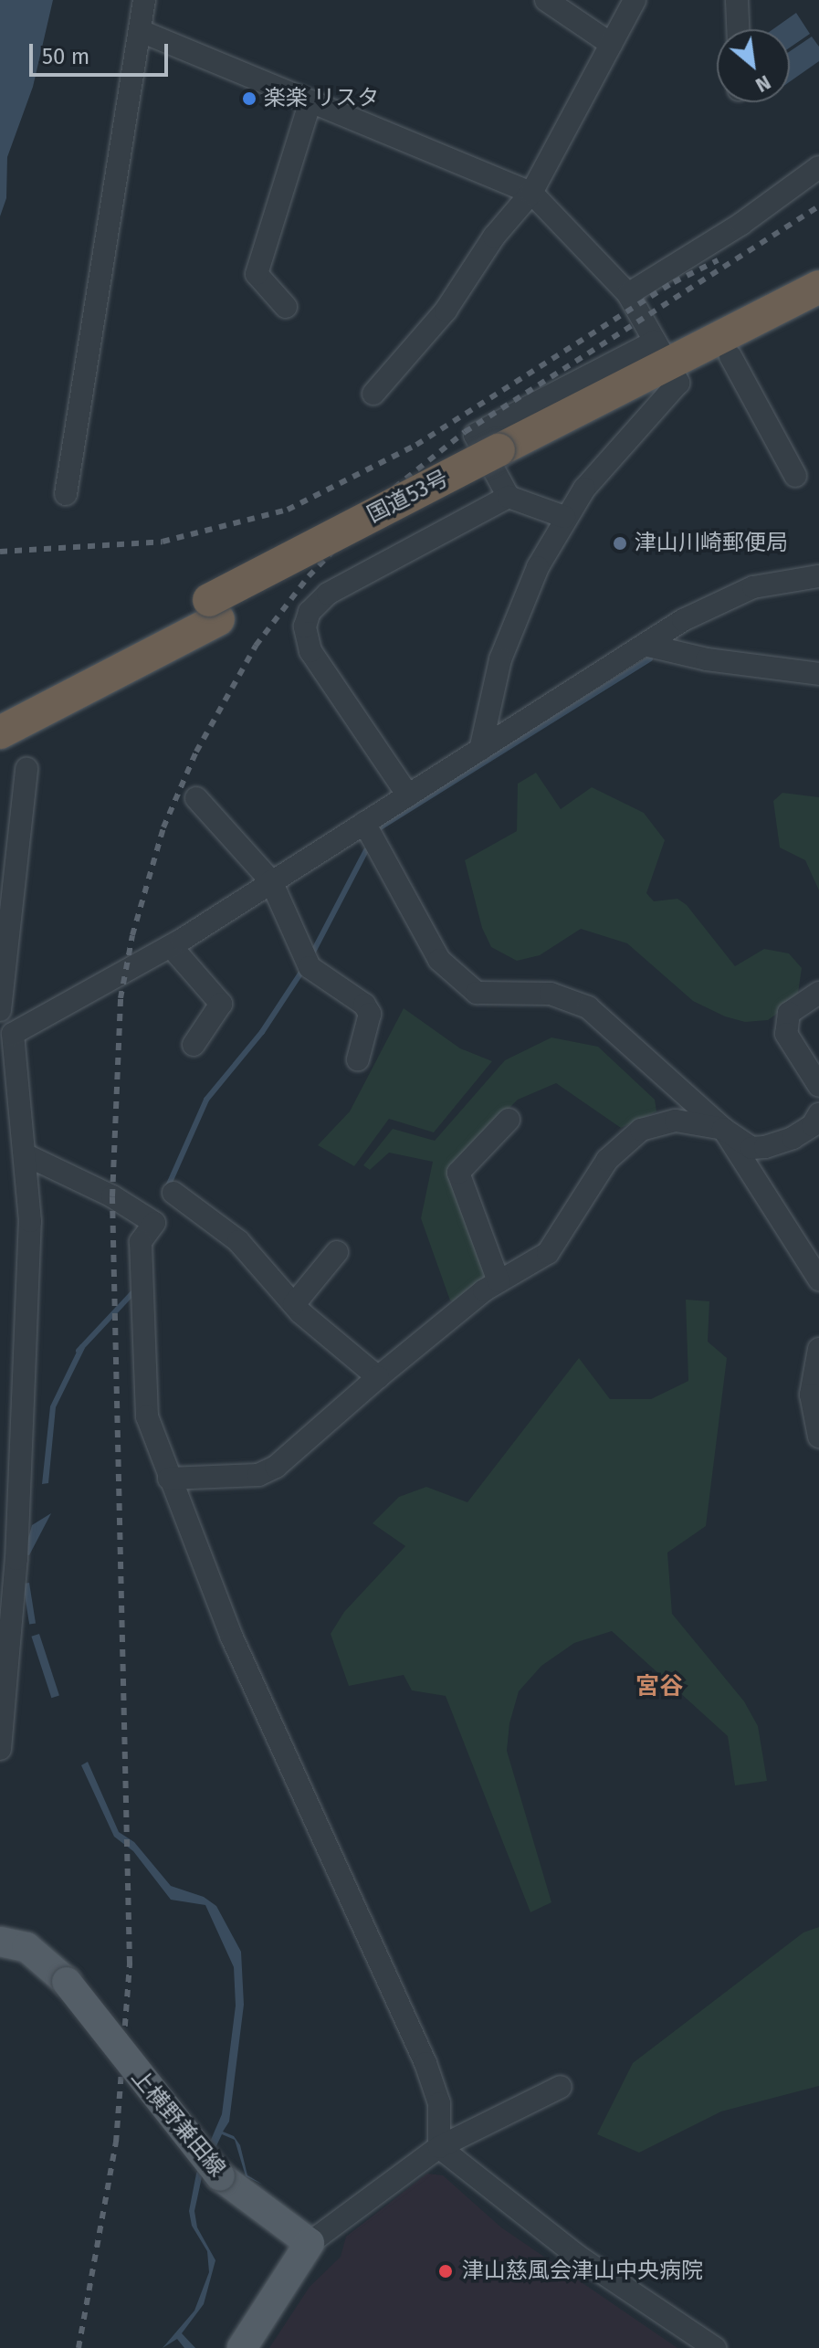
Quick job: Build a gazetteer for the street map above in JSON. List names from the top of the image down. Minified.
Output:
{"streets":{"highway":["国道53号"],"main road":["上横野兼田線"]},"districts":["宮谷"],"places":["楽楽 リスタ","津山川崎郵便局","津山慈風会津山中央病院"],"scale_bar":"50 m","north":"bottom right"}
